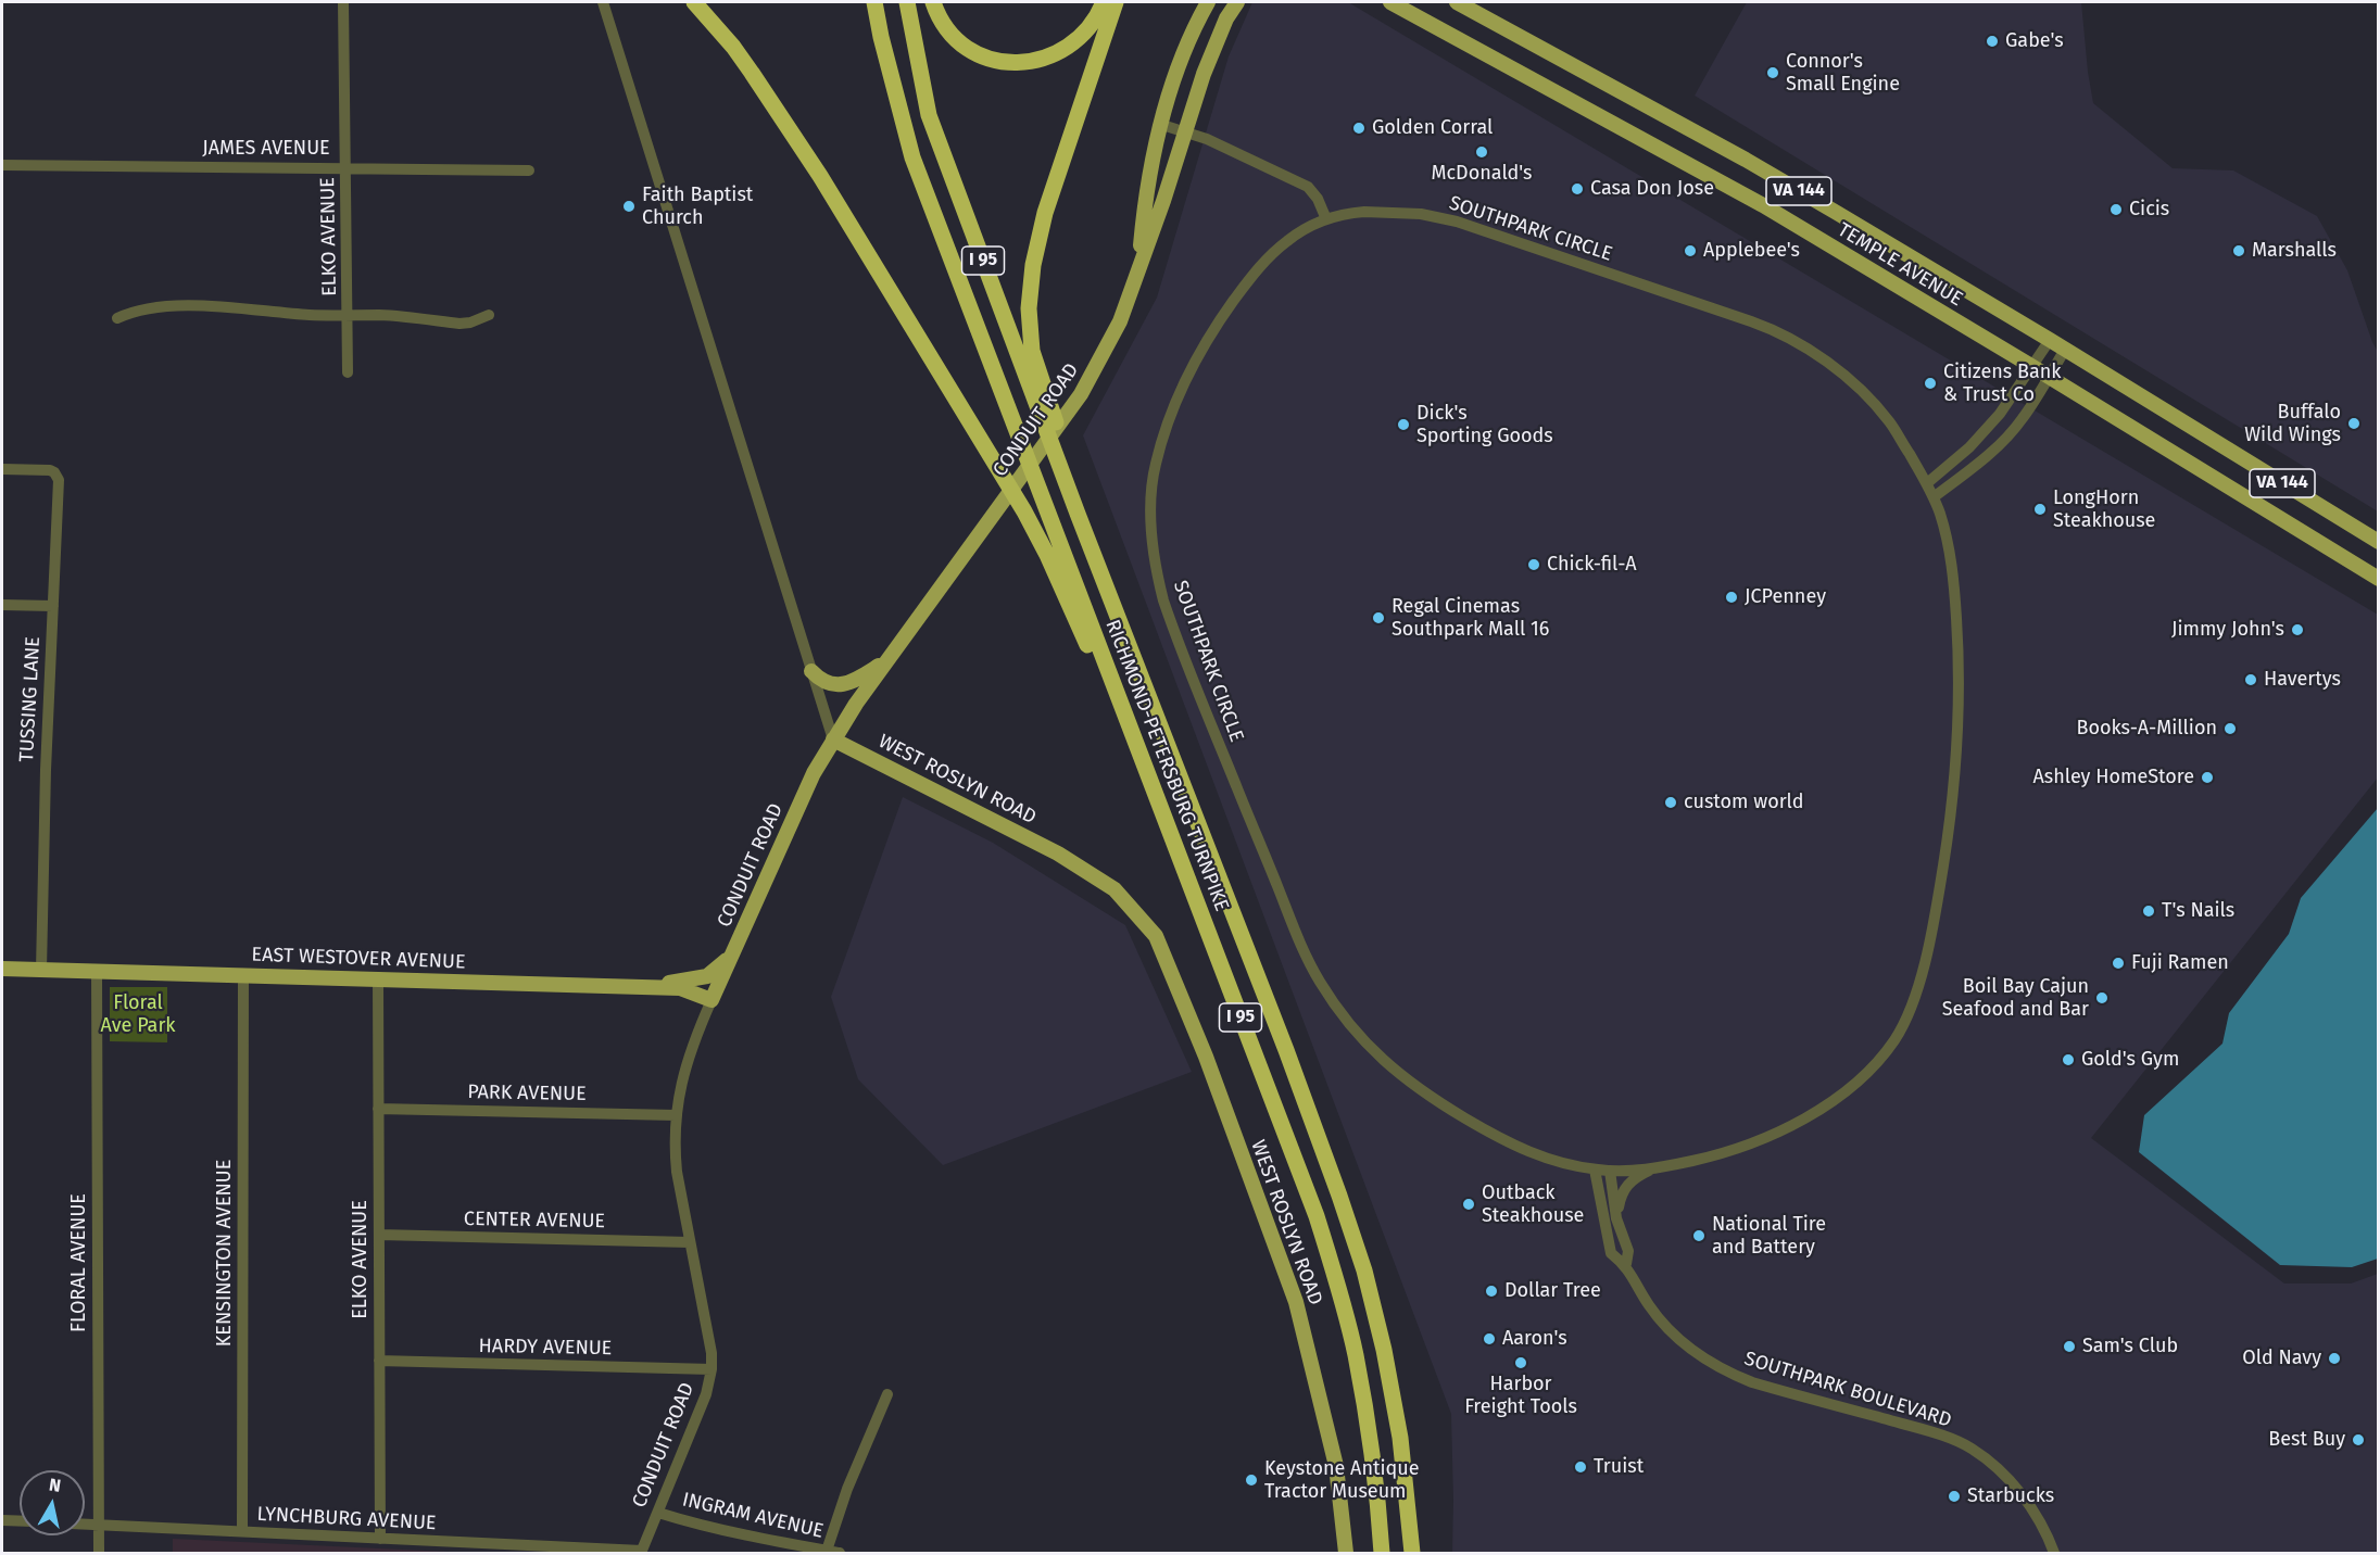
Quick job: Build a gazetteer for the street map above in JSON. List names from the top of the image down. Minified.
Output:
{"streets":{"highway":["I 95","RICHMOND-PETERSBURG TURNPIKE"],"main road":["VA 144","TEMPLE AVENUE","CONDUIT ROAD","WEST ROSLYN ROAD","EAST WESTOVER AVENUE"],"street":["JAMES AVENUE","SOUTHPARK CIRCLE","ELKO AVENUE","TUSSING LANE","PARK AVENUE","CENTER AVENUE","KENSINGTON AVENUE","FLORAL AVENUE","HARDY AVENUE","SOUTHPARK BOULEVARD","INGRAM AVENUE","LYNCHBURG AVENUE"]},"crossings":[["JAMES AVENUE","ELKO AVENUE"],["SOUTHPARK CIRCLE","SOUTHPARK BOULEVARD"],["ELKO AVENUE","EAST WESTOVER AVENUE"],["ELKO AVENUE","PARK AVENUE"],["ELKO AVENUE","CENTER AVENUE"],["ELKO AVENUE","HARDY AVENUE"],["ELKO AVENUE","LYNCHBURG AVENUE"],["CONDUIT ROAD","WEST ROSLYN ROAD"],["CONDUIT ROAD","EAST WESTOVER AVENUE"],["CONDUIT ROAD","PARK AVENUE"],["CONDUIT ROAD","CENTER AVENUE"],["CONDUIT ROAD","HARDY AVENUE"],["CONDUIT ROAD","INGRAM AVENUE"],["CONDUIT ROAD","LYNCHBURG AVENUE"],["TUSSING LANE","EAST WESTOVER AVENUE"],["EAST WESTOVER AVENUE","KENSINGTON AVENUE"],["EAST WESTOVER AVENUE","FLORAL AVENUE"],["KENSINGTON AVENUE","LYNCHBURG AVENUE"],["FLORAL AVENUE","LYNCHBURG AVENUE"]],"parks":["Floral Ave Park"],"places":["Gabe's","Connor's Small Engine","Golden Corral","McDonald's","Casa Don Jose","Faith Baptist Church","Cicis","Applebee's","Marshalls","Citizens Bank & Trust Co","Buffalo Wild Wings","Dick's Sporting Goods","LongHorn Steakhouse","Chick-fil-A","JCPenney","Regal Cinemas Southpark Mall 16","Jimmy John's","Havertys","Books-A-Million","Ashley HomeStore","custom world","T's Nails","Fuji Ramen","Boil Bay Cajun Seafood and Bar","Gold's Gym","Outback Steakhouse","National Tire and Battery","Dollar Tree","Aaron's","Sam's Club","Old Navy","Harbor Freight Tools","Best Buy","Truist","Keystone Antique Tractor Museum","Starbucks"],"north":"top"}
